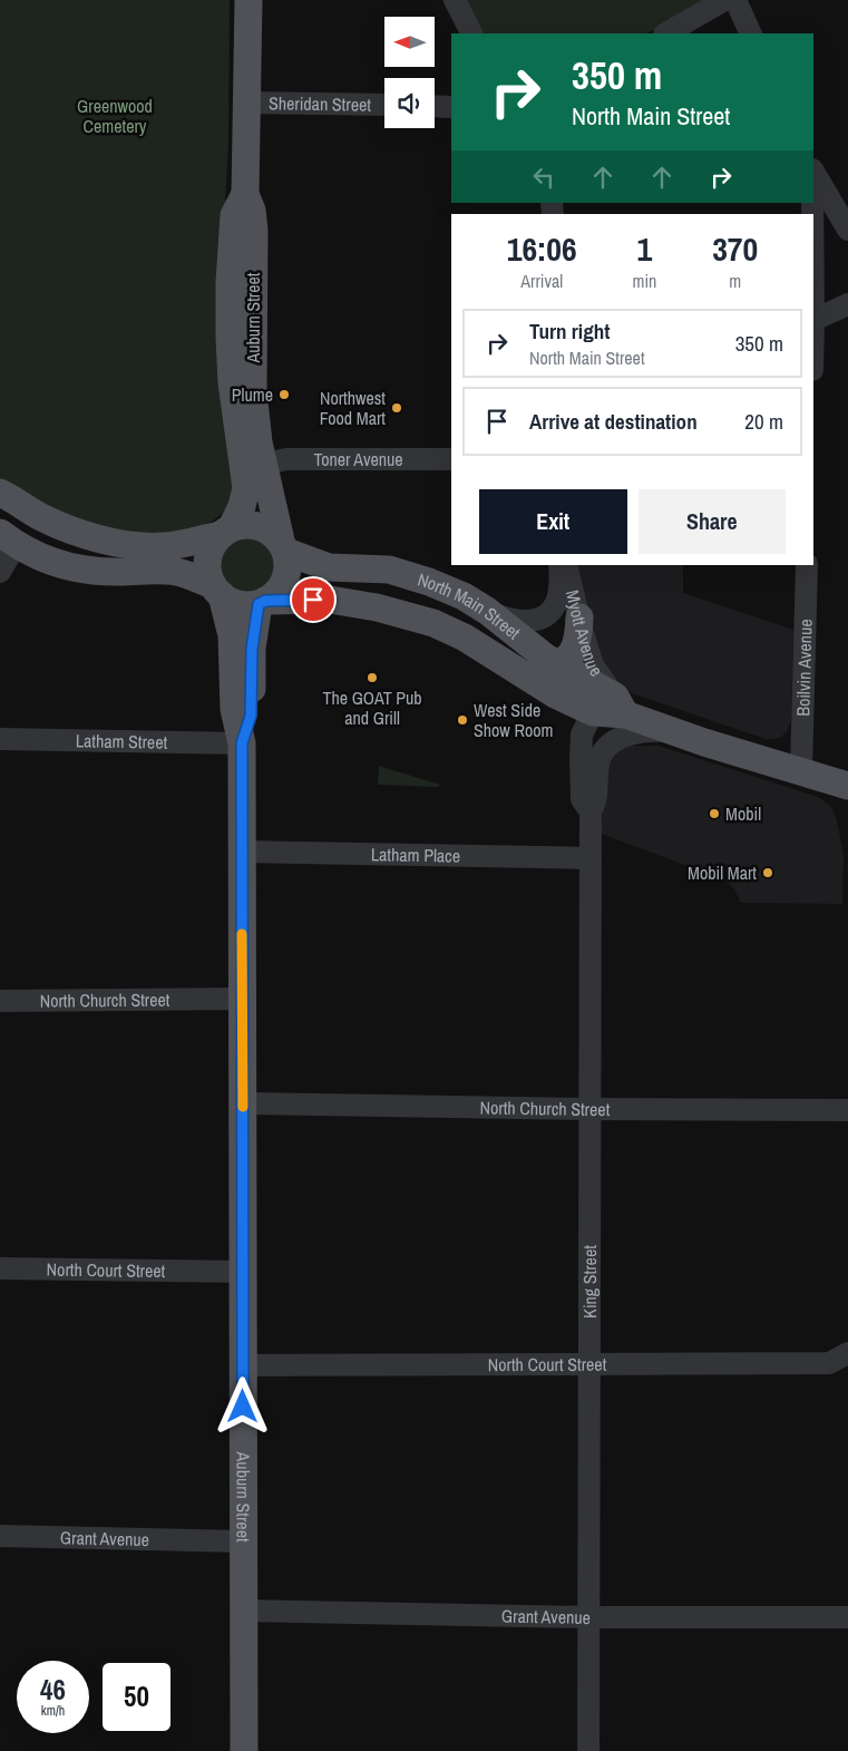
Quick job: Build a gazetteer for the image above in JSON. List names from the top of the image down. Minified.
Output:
{"streets":{"main road":["Auburn Street","North Main Street"],"street":["Sheridan Street","Toner Avenue","Myott Avenue","Boilvin Avenue","Latham Street","Latham Place","North Church Street","North Court Street","King Street","Grant Avenue"]},"crossings":[["Sheridan Street","Auburn Street"],["Auburn Street","Toner Avenue"],["Auburn Street","North Main Street"],["Auburn Street","Latham Street"],["Auburn Street","Latham Place"],["Auburn Street","North Church Street"],["Auburn Street","North Court Street"],["Auburn Street","Grant Avenue"],["North Main Street","Myott Avenue"],["North Main Street","Boilvin Avenue"],["North Main Street","King Street"],["Myott Avenue","King Street"],["Latham Place","King Street"],["North Church Street","King Street"],["North Court Street","King Street"],["King Street","Grant Avenue"]],"parks":["Greenwood Cemetery"],"places":["Plume","Northwest Food Mart","The GOAT Pub and Grill","West Side Show Room","Mobil","Mobil Mart"],"north":"left","page":{"turn":["350 m","North Main Street"],"eta":["16:06","Arrival","1","min","370","m"],"list":[{"name":"Turn right","note":"North Main Street","value":"350 m"},{"name":"Arrive at destination","value":"20 m"}],"buttons":["Exit","Share"],"speed":"46 km/h","limit":"50"}}
